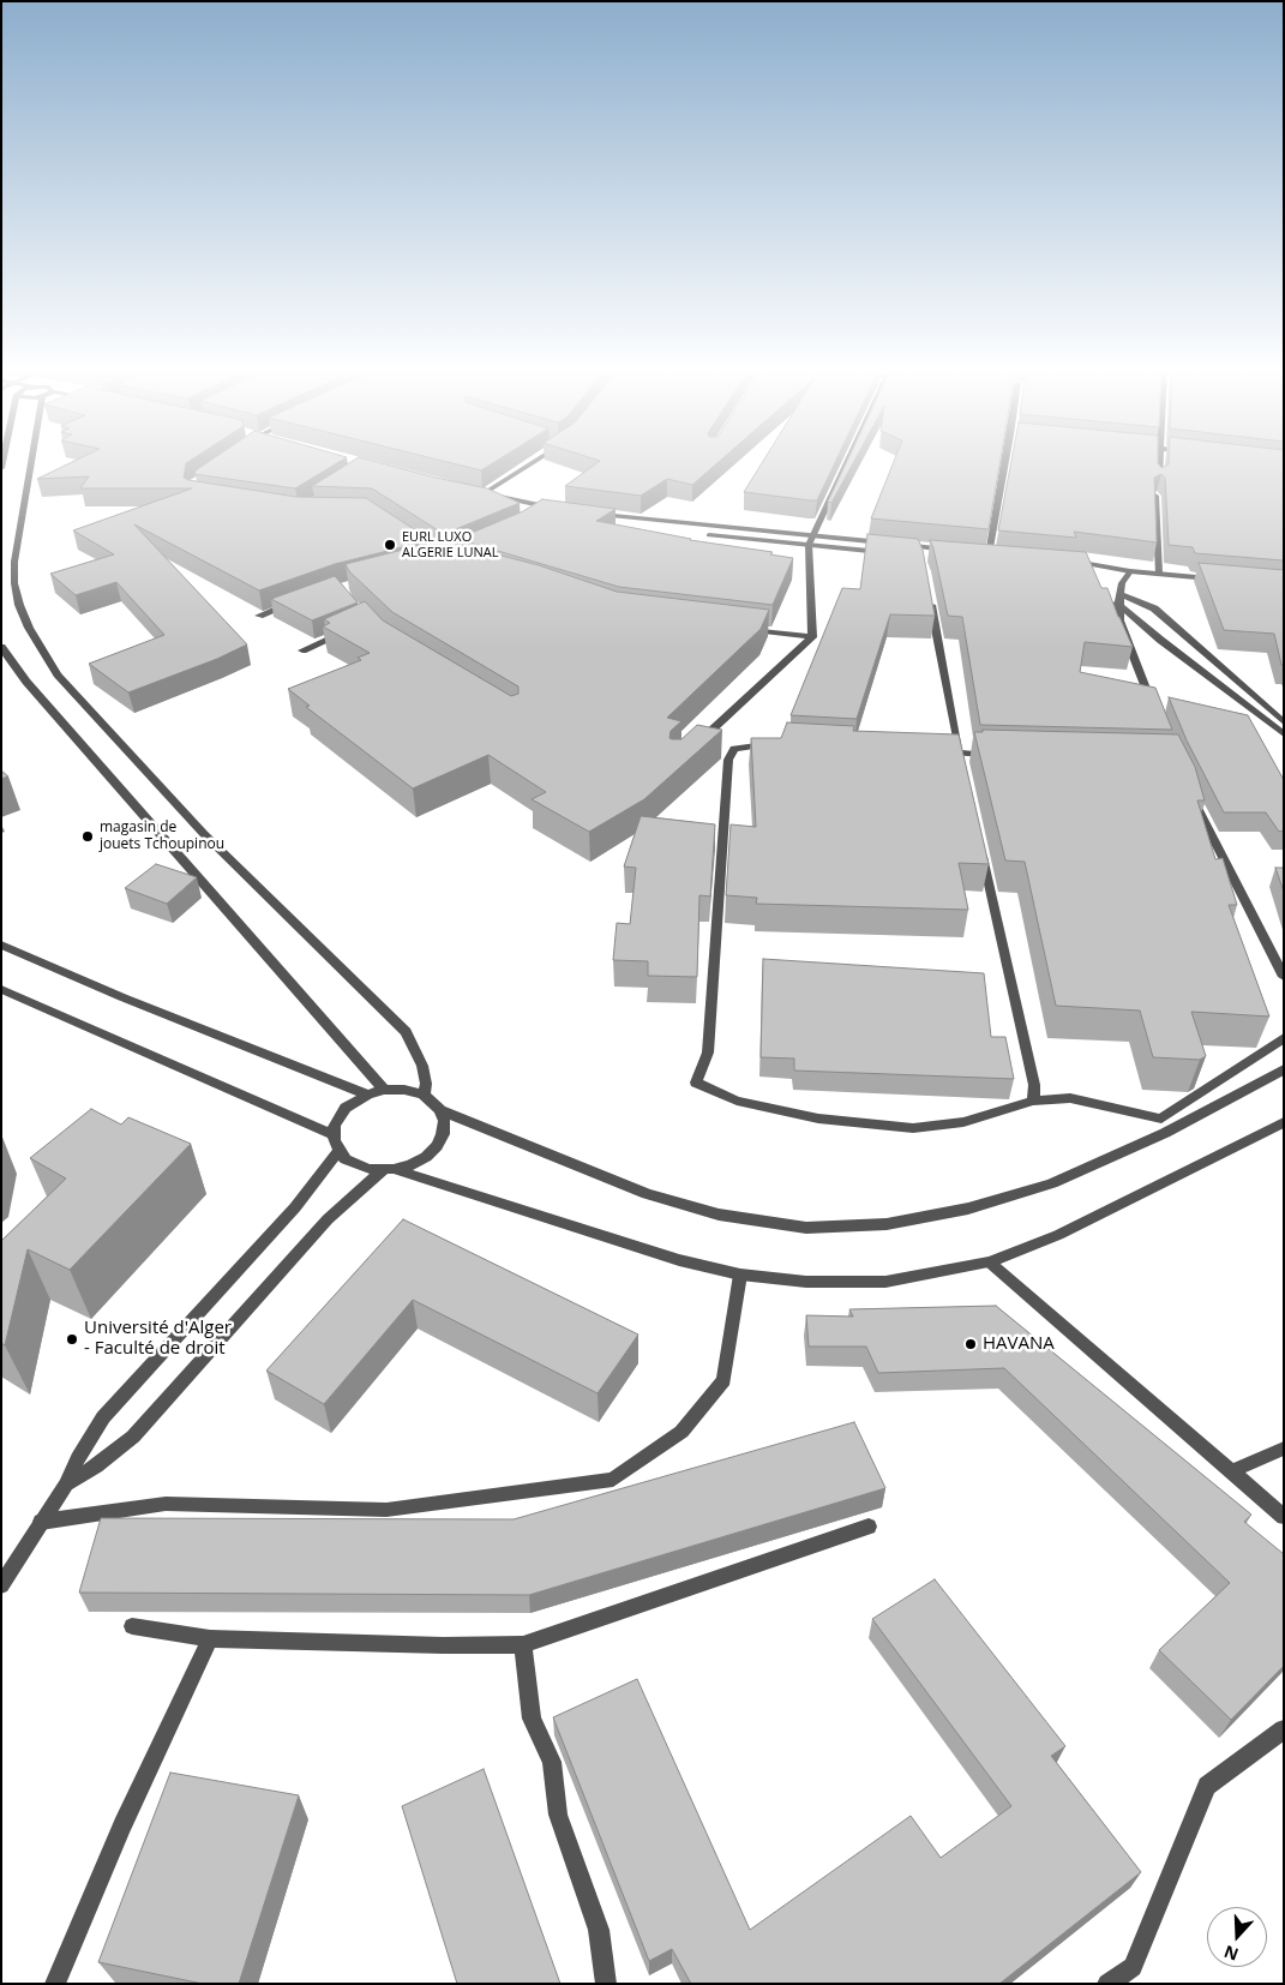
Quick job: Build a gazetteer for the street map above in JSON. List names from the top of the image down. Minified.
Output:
{"places":["EURL LUXO ALGERIE LUNAL","magasin de jouets Tchoupinou","Université d'Alger - Faculté de droit","HAVANA"],"north":"bottom"}
